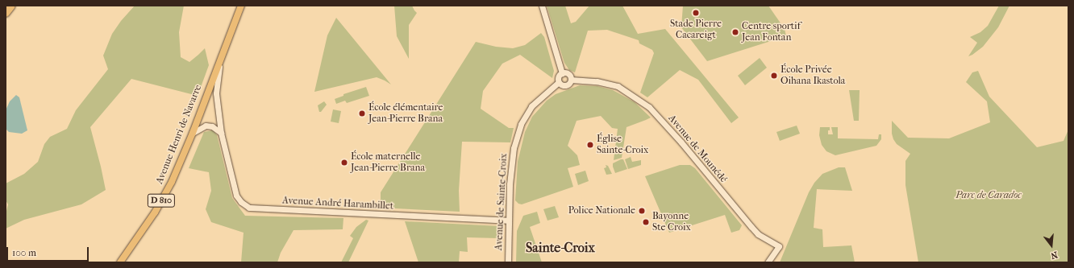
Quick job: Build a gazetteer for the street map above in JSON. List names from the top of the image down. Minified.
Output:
{"streets":{"main road":["Avenue Henri de Navarre","D 810"],"street":["Avenue de Mounédé","Avenue de Sainte-Croix","Avenue André Harambillet"]},"crossings":[["Avenue Henri de Navarre","Avenue André Harambillet"],["Avenue de Mounédé","Avenue de Sainte-Croix"],["Avenue de Sainte-Croix","Avenue André Harambillet"]],"districts":["Sainte-Croix"],"parks":["Parc de Caradoc"],"places":["Stade Pierre Cacareigt","Centre sportif Jean Fontan","École Privée Oihana Ikastola","École élémentaire Jean-Pierre Brana","Église Sainte-Croix","École maternelle Jean-Pierre Brana","Police Nationale","Bayonne Ste Croix"],"scale_bar":"100 m","north":"bottom"}
